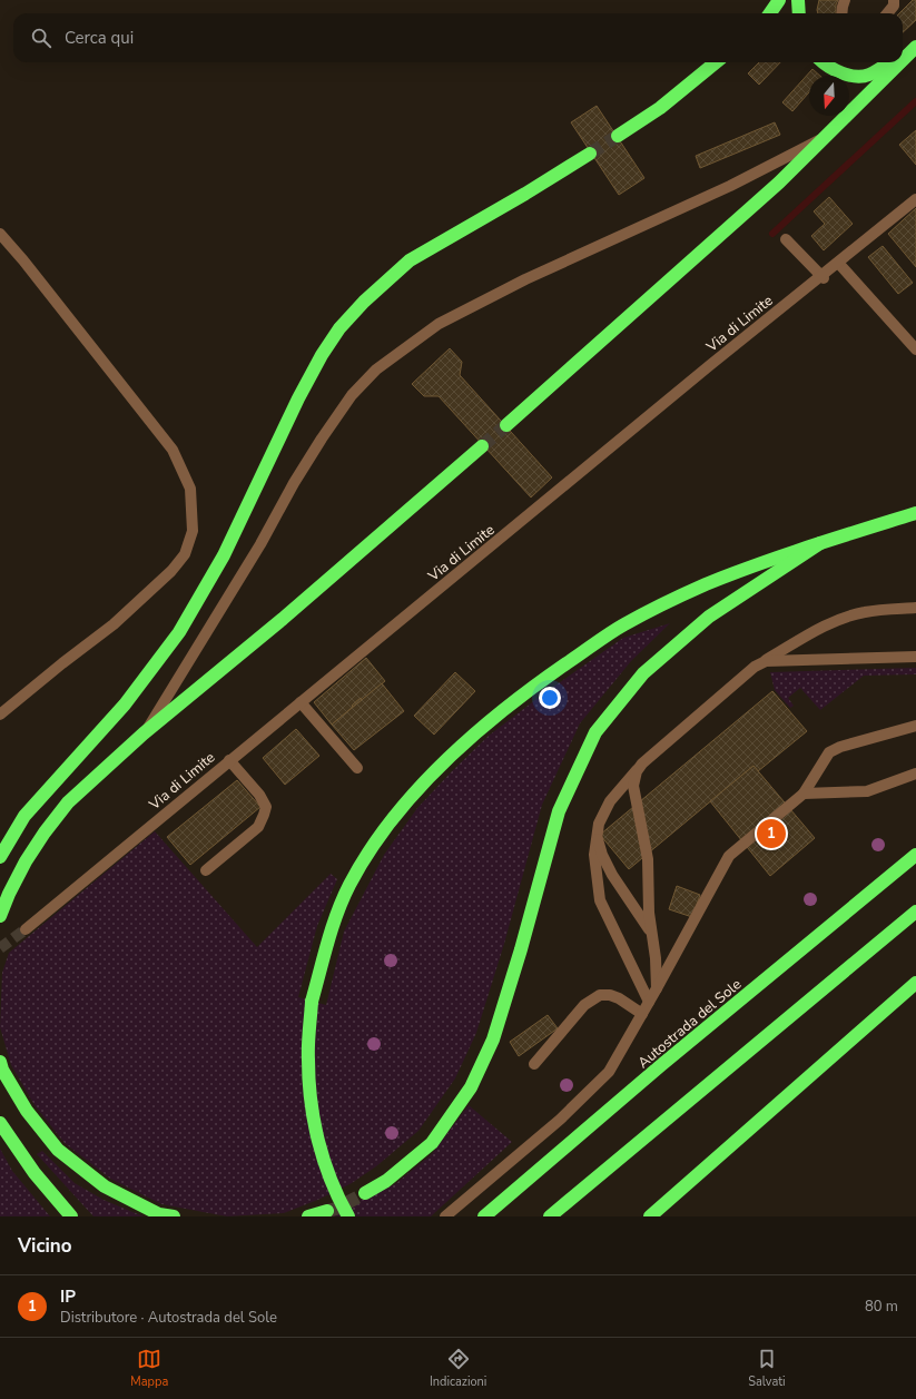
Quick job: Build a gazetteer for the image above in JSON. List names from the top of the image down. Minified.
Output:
{"streets":{"highway":["Autostrada del Sole"],"street":["Via di Limite"]},"north":"bottom","page":{"search":"Cerca qui","pins":"1","heading":"Vicino","list":[{"mark":"1","name":"IP","note":"Distributore · Autostrada del Sole","value":"80 m"}],"nav":["Mappa","Indicazioni","Salvati"]}}
